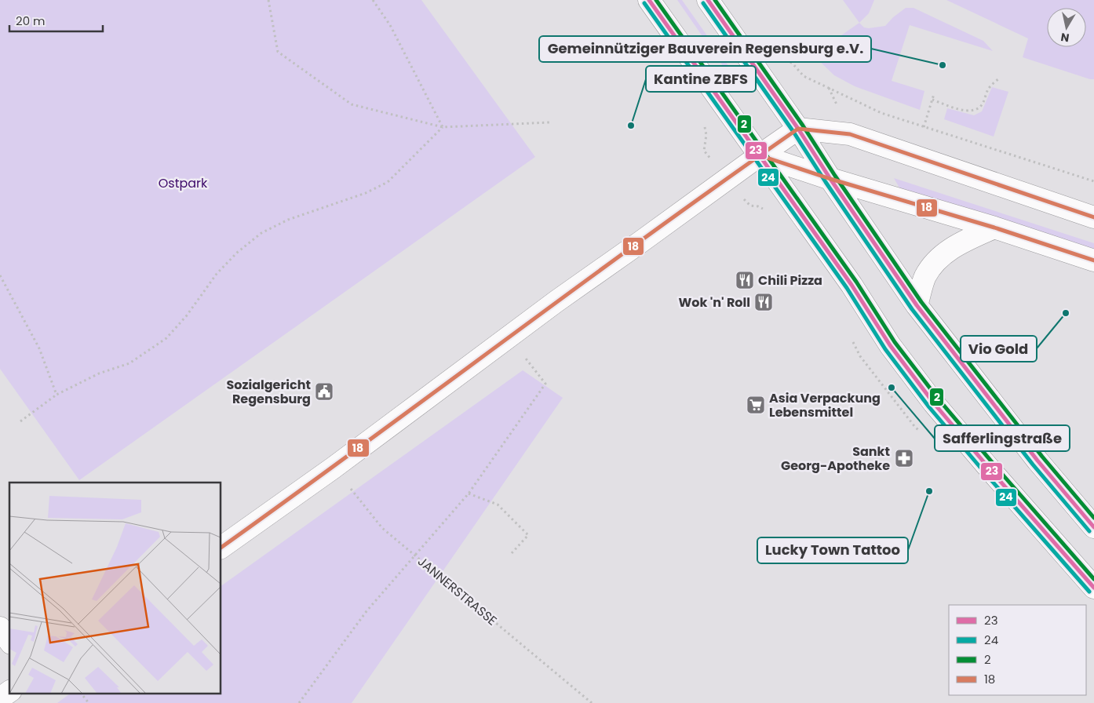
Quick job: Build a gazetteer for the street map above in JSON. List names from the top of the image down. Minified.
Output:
{"streets":{"path":["JANNERSTRASSE"]},"parks":["Ostpark"],"places":{"other":["Gemeinnütziger Bauverein Regensburg e.V.","Kantine ZBFS","Vio Gold","Safferlingstraße","Lucky Town Tattoo"],"restaurant":["Chili Pizza","Wok 'n' Roll"],"public building":["Sozialgericht Regensburg"],"supermarket":["Asia Verpackung Lebensmittel"],"pharmacy":["Sankt Georg-Apotheke"]},"lines":["transit line 23","transit line 2","transit line 24","transit line 18"],"legend":["23","24","2","18"],"scale_bar":"20 m","north":"bottom"}
